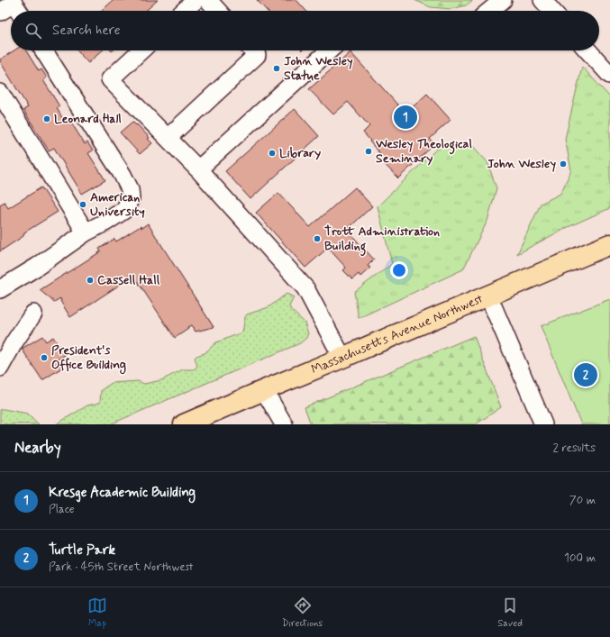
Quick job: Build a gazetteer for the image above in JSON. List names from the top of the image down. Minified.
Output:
{"streets":{"main road":["Massachusetts Avenue Northwest"]},"places":["John Wesley Statue","Leonard Hall","Wesley Theological Seminary","Library","John Wesley","American University","Trott Administration Building","Cassell Hall","President's Office Building"],"page":{"search":"Search here","pins":["1","2"],"heading":["Nearby","2 results"],"list":[{"mark":"1","name":"Kresge Academic Building","note":"Place","value":"70 m"},{"mark":"2","name":"Turtle Park","note":"Park · 45th Street Northwest","value":"100 m"}],"nav":["Map","Directions","Saved"]}}
